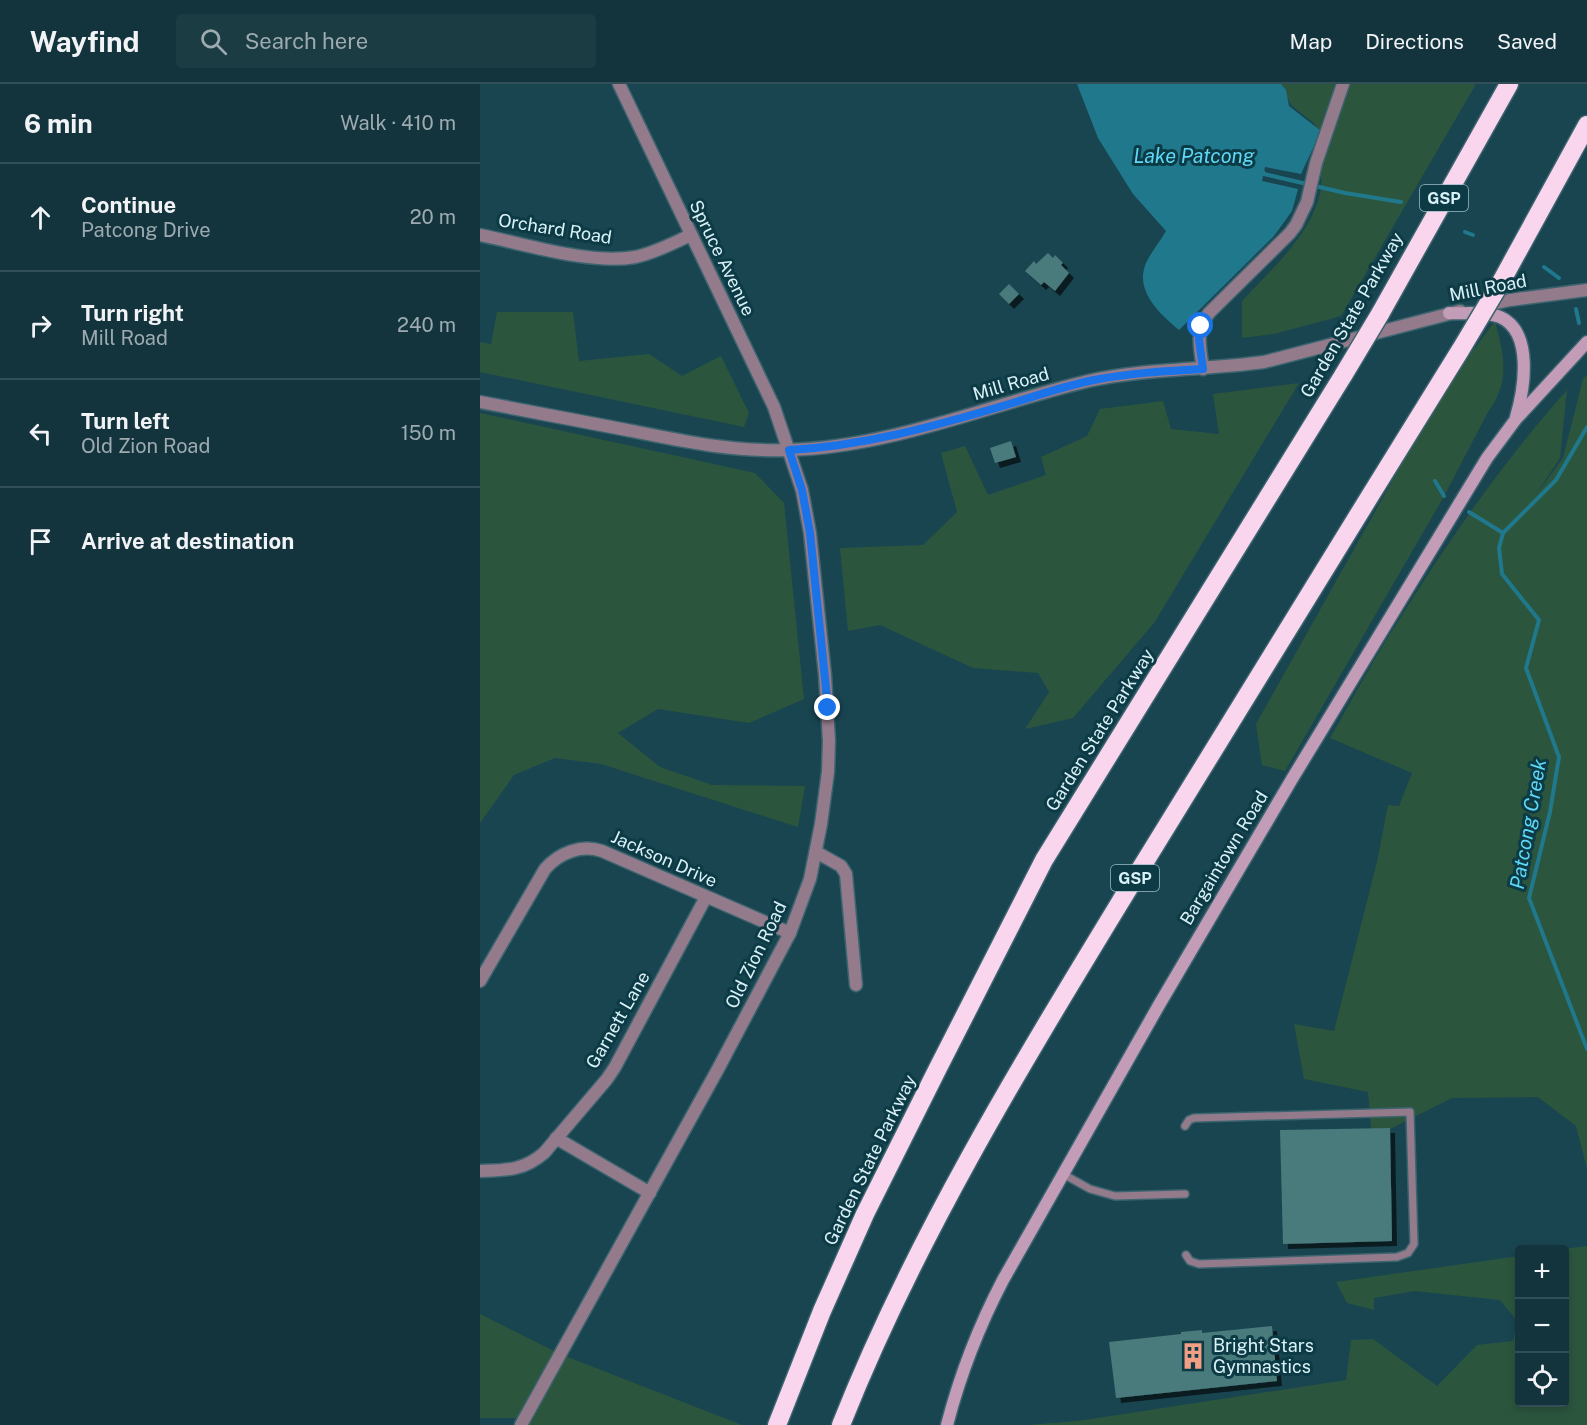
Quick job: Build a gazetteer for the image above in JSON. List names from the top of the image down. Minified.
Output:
{"streets":{"highway":["GSP","Garden State Parkway"],"main road":["Bargaintown Road"],"street":["Orchard Road","Spruce Avenue","Mill Road","Jackson Drive","Old Zion Road","Garnett Lane"]},"crossings":[["Orchard Road","Spruce Avenue"],["Spruce Avenue","Mill Road"],["Spruce Avenue","Old Zion Road"],["Mill Road","Old Zion Road"],["Jackson Drive","Old Zion Road"],["Jackson Drive","Garnett Lane"]],"water":["Lake Patcong","Patcong Creek"],"places":{"building":["Bright Stars Gymnastics"]},"page":{"header":"Wayfind","search":"Search here","nav":["Map","Directions","Saved"],"heading":["6 min","Walk · 410 m"],"list":[["Continue","Patcong Drive","20 m"],["Turn right","Mill Road","240 m"],["Turn left","Old Zion Road","150 m"],"Arrive at destination"],"map_buttons":["+","−"]}}
